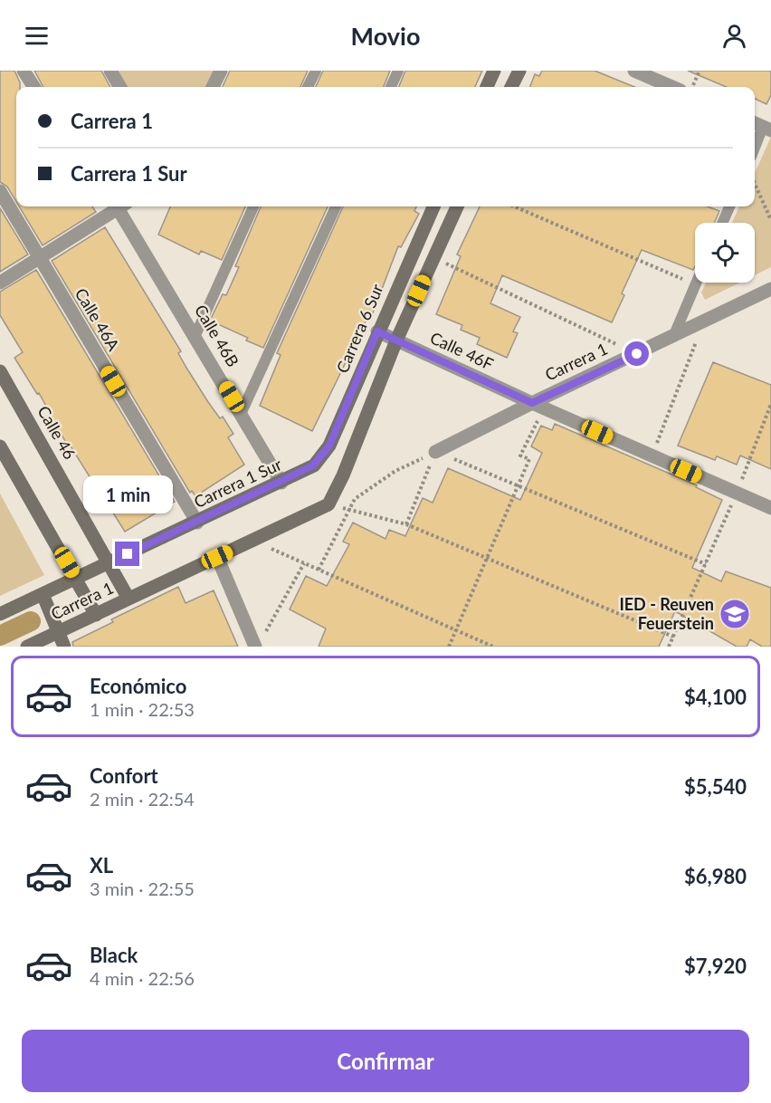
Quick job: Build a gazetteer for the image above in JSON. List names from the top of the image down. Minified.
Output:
{"streets":{"street":["Calle 46A","Carrera 6 Sur","Calle 46B","Calle 46F","Carrera 1","Calle 46","Carrera 1 Sur"]},"crossings":[["Calle 46A","Carrera 1 Sur"],["Carrera 6 Sur","Calle 46F"],["Carrera 6 Sur","Carrera 1 Sur"],["Calle 46B","Carrera 1 Sur"],["Calle 46F","Carrera 1"],["Carrera 1","Calle 46"],["Calle 46","Carrera 1 Sur"]],"places":{"school or university":["IED - Reuven Feuerstein"]},"page":{"header":"Movio","banner":["Carrera 1","Carrera 1 Sur"],"bubble":"1 min","list":[{"name":"Económico","note":"1 min · 22:53","value":"$4,100"},{"name":"Confort","note":"2 min · 22:54","value":"$5,540"},{"name":"XL","note":"3 min · 22:55","value":"$6,980"},{"name":"Black","note":"4 min · 22:56","value":"$7,920"}],"buttons":"Confirmar"}}
